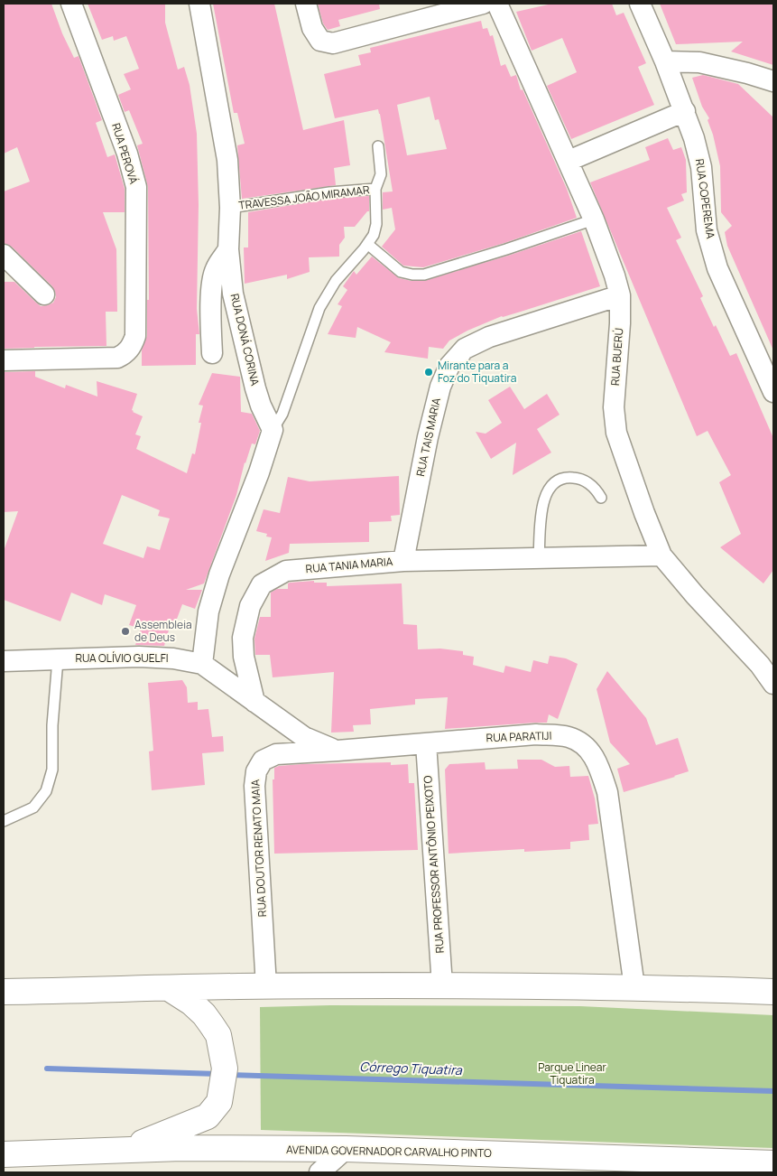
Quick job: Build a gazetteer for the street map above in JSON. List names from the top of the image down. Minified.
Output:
{"streets":{"main road":["AVENIDA GOVERNADOR CARVALHO PINTO"],"street":["RUA PEROVÁ","RUA COPEREMA","RUA DONÁ CORINA","RUA BUERÚ","RUA TAIS MARIA","RUA TANIA MARIA","RUA OLÍVIO GUELFI","RUA PARATIJI","RUA DOUTOR RENATO MAIA","RUA PROFESSOR ANTÔNIO PEIXOTO"],"lane":["TRAVESSA JOÃO MIRAMAR"]},"crossings":[["TRAVESSA JOÃO MIRAMAR","RUA DONÁ CORINA"],["RUA BUERÚ","RUA TAIS MARIA"],["RUA BUERÚ","RUA TANIA MARIA"],["RUA TAIS MARIA","RUA TANIA MARIA"],["RUA TANIA MARIA","RUA OLÍVIO GUELFI"],["RUA PARATIJI","RUA DOUTOR RENATO MAIA"],["RUA PARATIJI","RUA PROFESSOR ANTÔNIO PEIXOTO"]],"water":["Córrego Tiquatira"],"parks":["Parque Linear Tiquatira"],"places":["Mirante para a Foz do Tiquatira","Assembleia de Deus"]}
